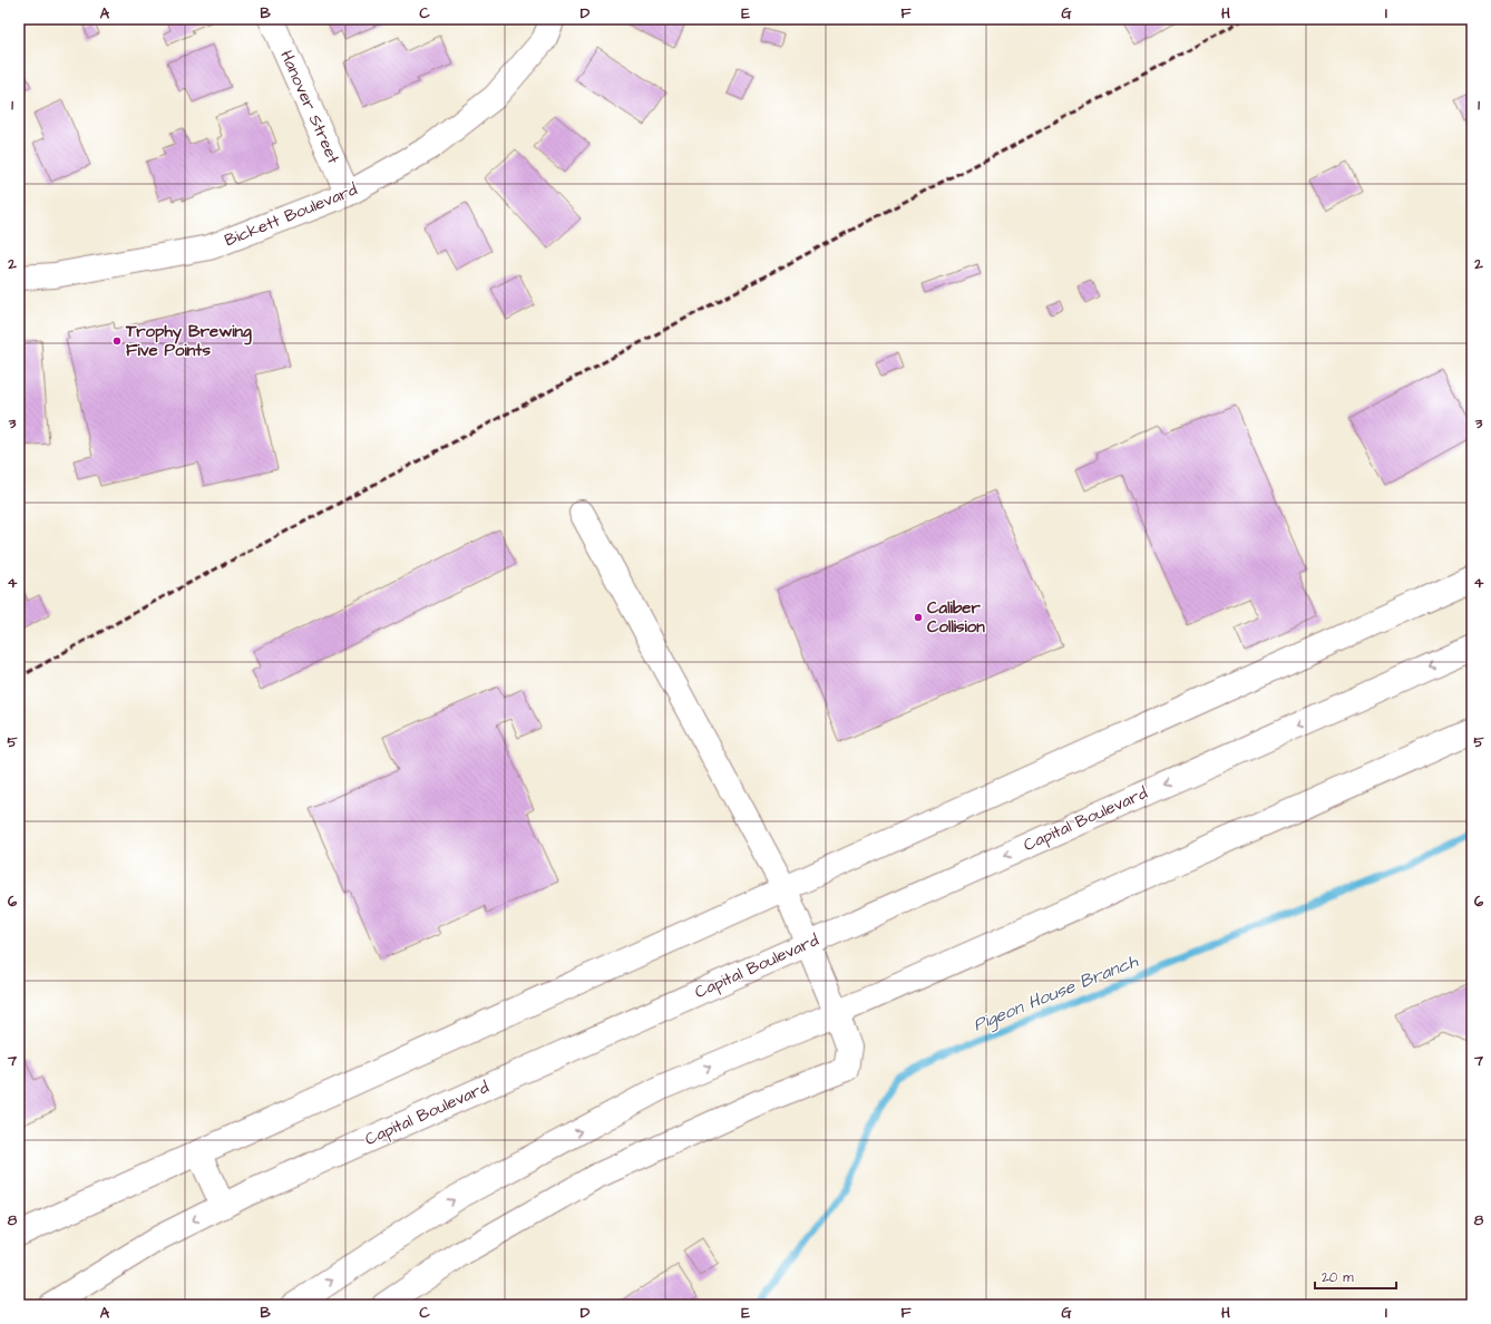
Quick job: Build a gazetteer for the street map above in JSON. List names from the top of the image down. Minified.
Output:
{"streets":{"main road":["Hanover Street","Bickett Boulevard","Capital Boulevard"]},"crossings":[["Hanover Street","Bickett Boulevard"]],"water":["Pigeon House Branch"],"places":["Trophy Brewing Five Points","Caliber Collision"],"scale_bar":"20 m","grid":{"columns":["A","B","C","D","E","F","G","H","I"],"rows":["1","2","3","4","5","6","7","8"]}}
